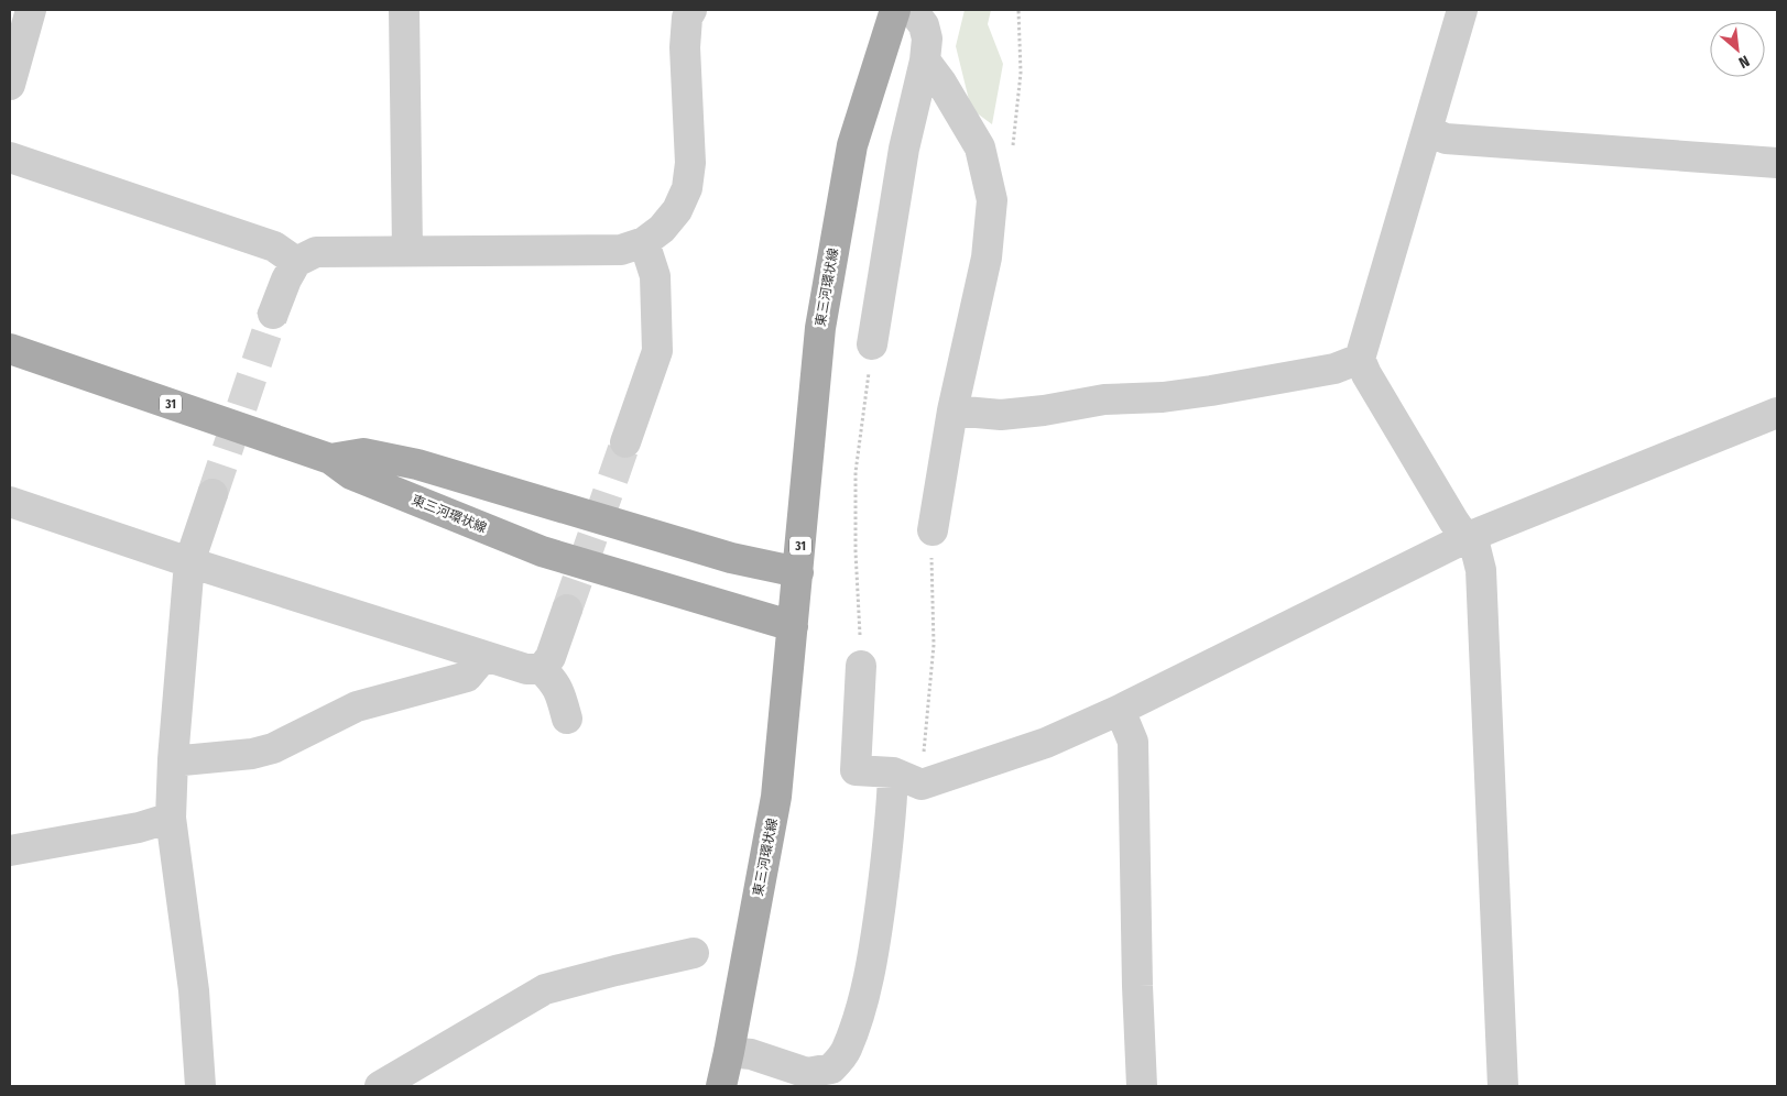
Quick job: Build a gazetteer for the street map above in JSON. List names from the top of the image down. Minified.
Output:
{"streets":{"main road":["東三河環状線","31"]},"north":"bottom right"}
